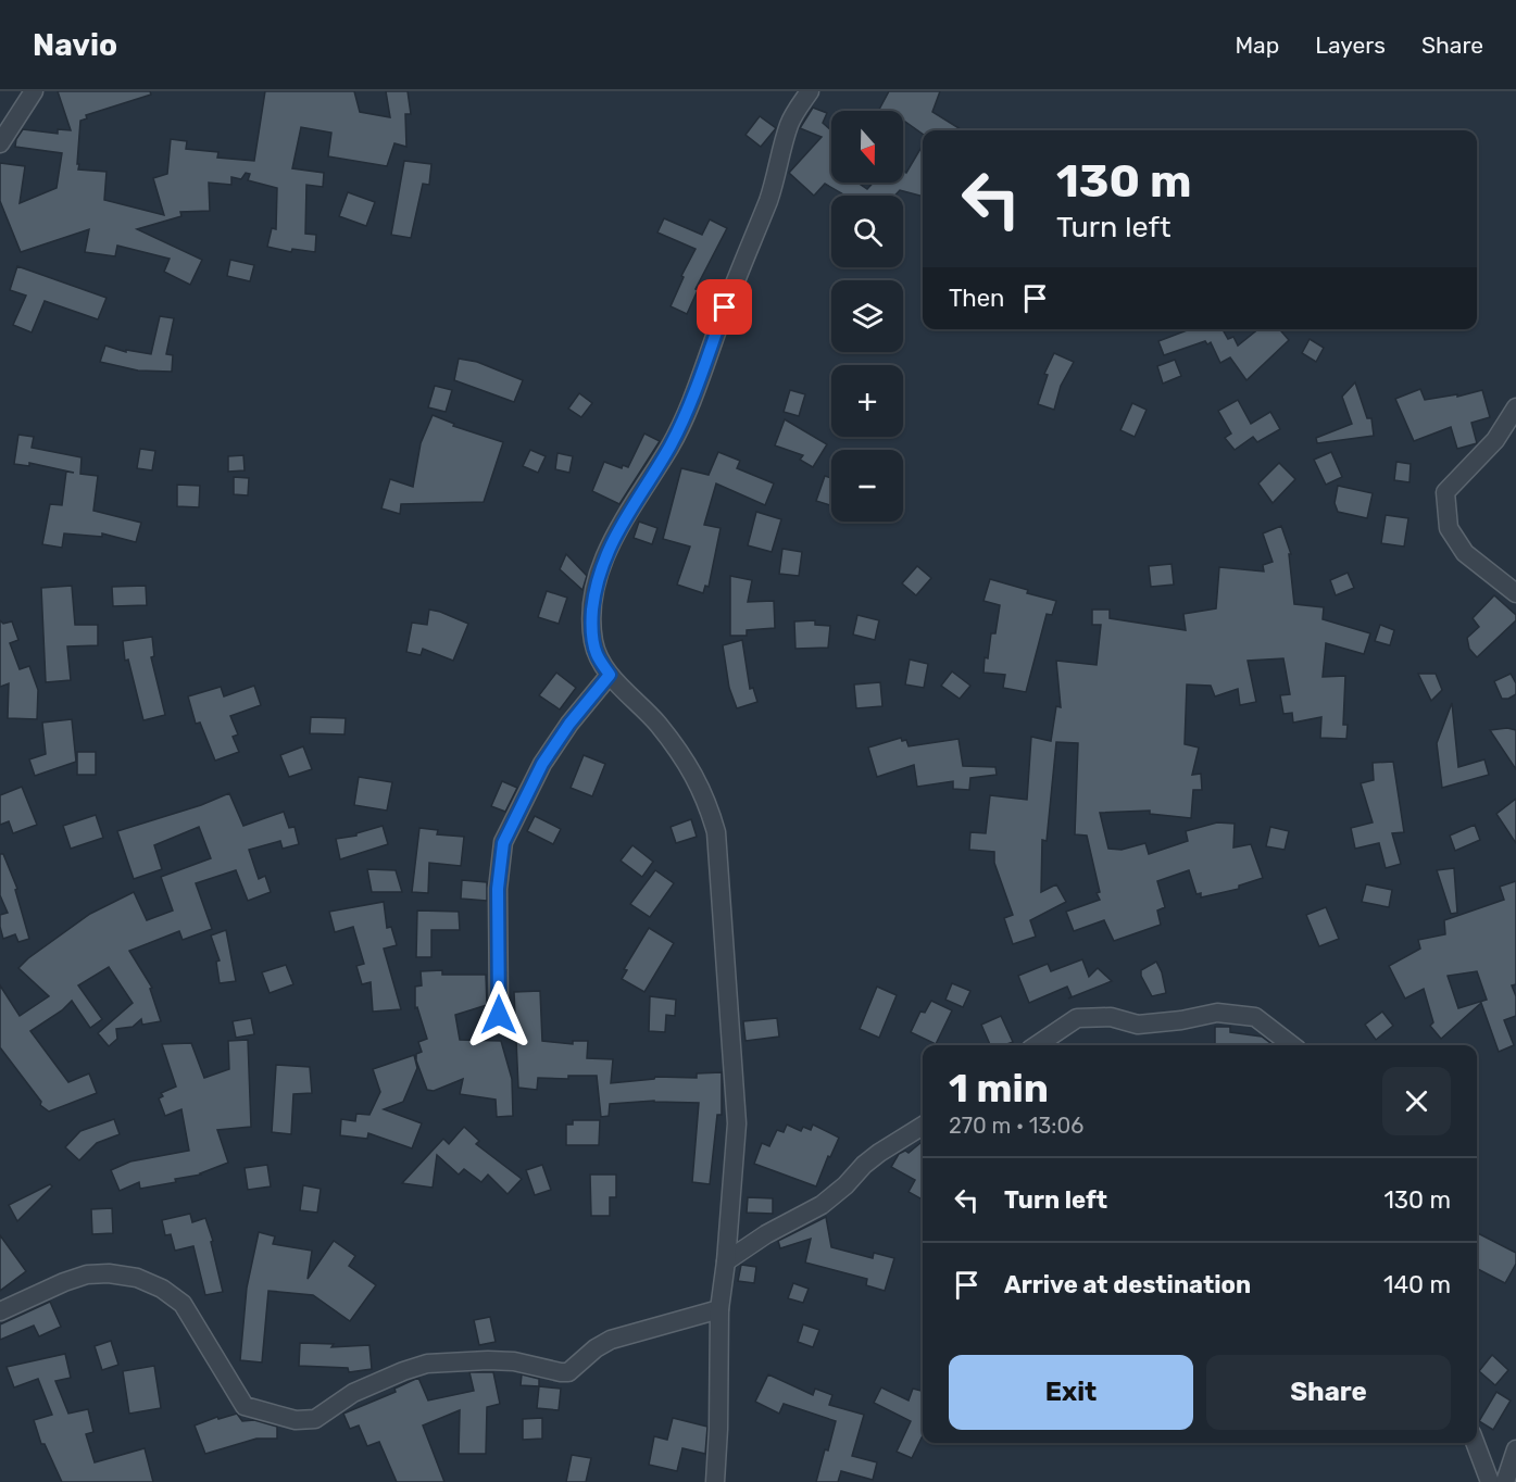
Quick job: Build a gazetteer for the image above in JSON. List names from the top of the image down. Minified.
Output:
{"north":"bottom","page":{"header":"Navio","nav":["Map","Layers","Share"],"map_buttons":["+","−"],"turn":["130 m","Turn left"],"then":"Then","heading":["1 min","270 m · 13:06"],"list":[{"name":"Turn left","value":"130 m"},{"name":"Arrive at destination","value":"140 m"}],"buttons":["Exit","Share"]}}
